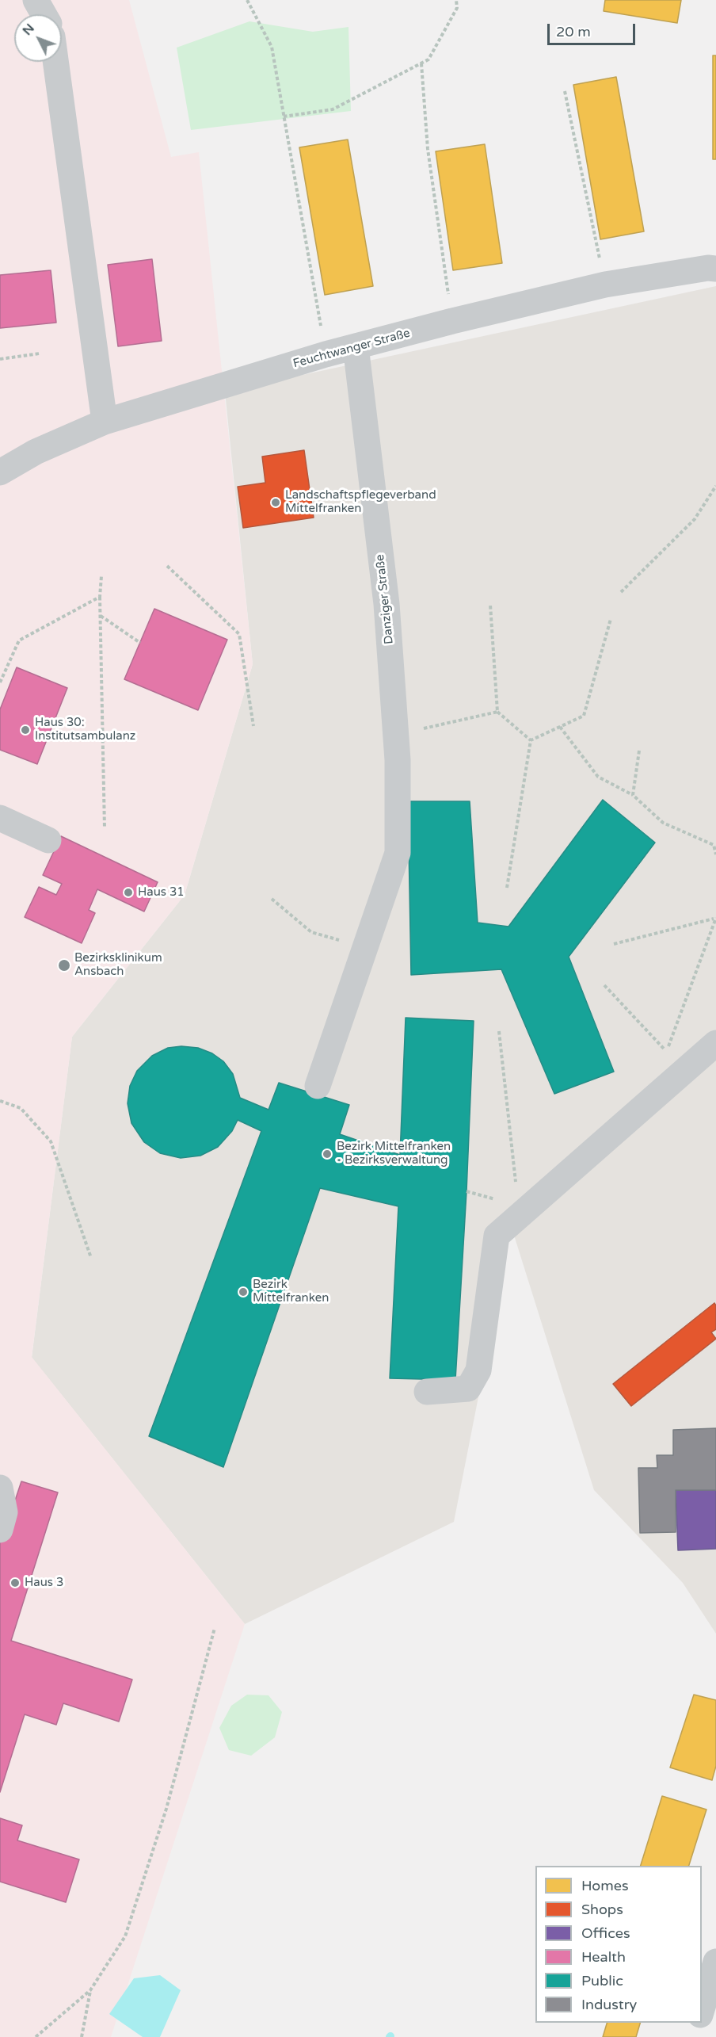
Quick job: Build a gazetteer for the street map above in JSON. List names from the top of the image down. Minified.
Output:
{"streets":{"street":["Feuchtwanger Straße","Danziger Straße"]},"crossings":[["Feuchtwanger Straße","Danziger Straße"]],"places":["Landschaftspflegeverband Mittelfranken","Haus 30: Institutsambulanz","Haus 31","Bezirksklinikum Ansbach","Bezirk Mittelfranken - Bezirksverwaltung","Bezirk Mittelfranken","Haus 3"],"legend":["Homes","Shops","Offices","Health","Public","Industry"],"scale_bar":"20 m","north":"top left"}
